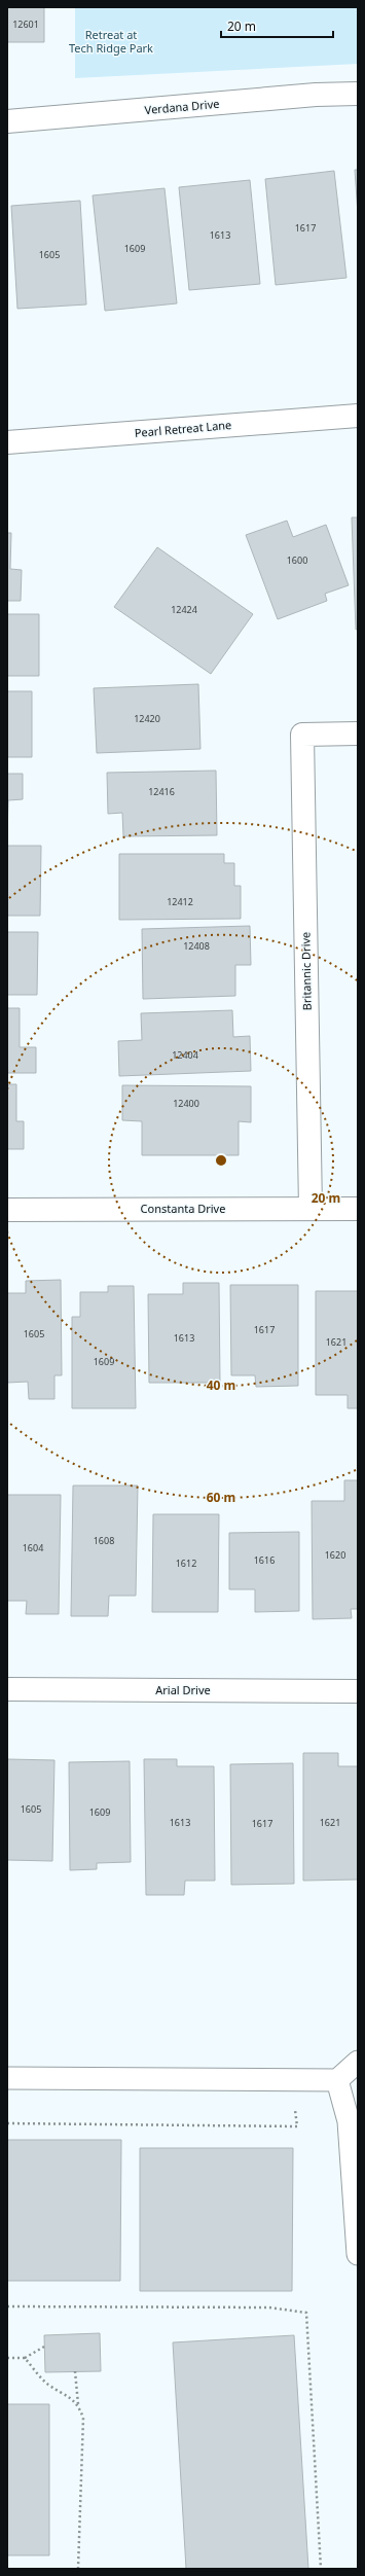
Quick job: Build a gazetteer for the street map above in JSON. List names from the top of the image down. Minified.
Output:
{"streets":{"street":["Verdana Drive","Pearl Retreat Lane","Britannic Drive","Constanta Drive","Arial Drive"]},"crossings":[["Britannic Drive","Constanta Drive"]],"parks":["Retreat at Tech Ridge Park"],"house_numbers":["12601","1617","1613","1609","1605","1600","12424","12420","12416","12412","12408","12404","12400","1617","1605","1613","1621","1609","1608","1604","1620","1616","1612","1605","1609","1613","1621","1617"],"scale_bar":"20 m","rings":["20 m","40 m","60 m"]}
